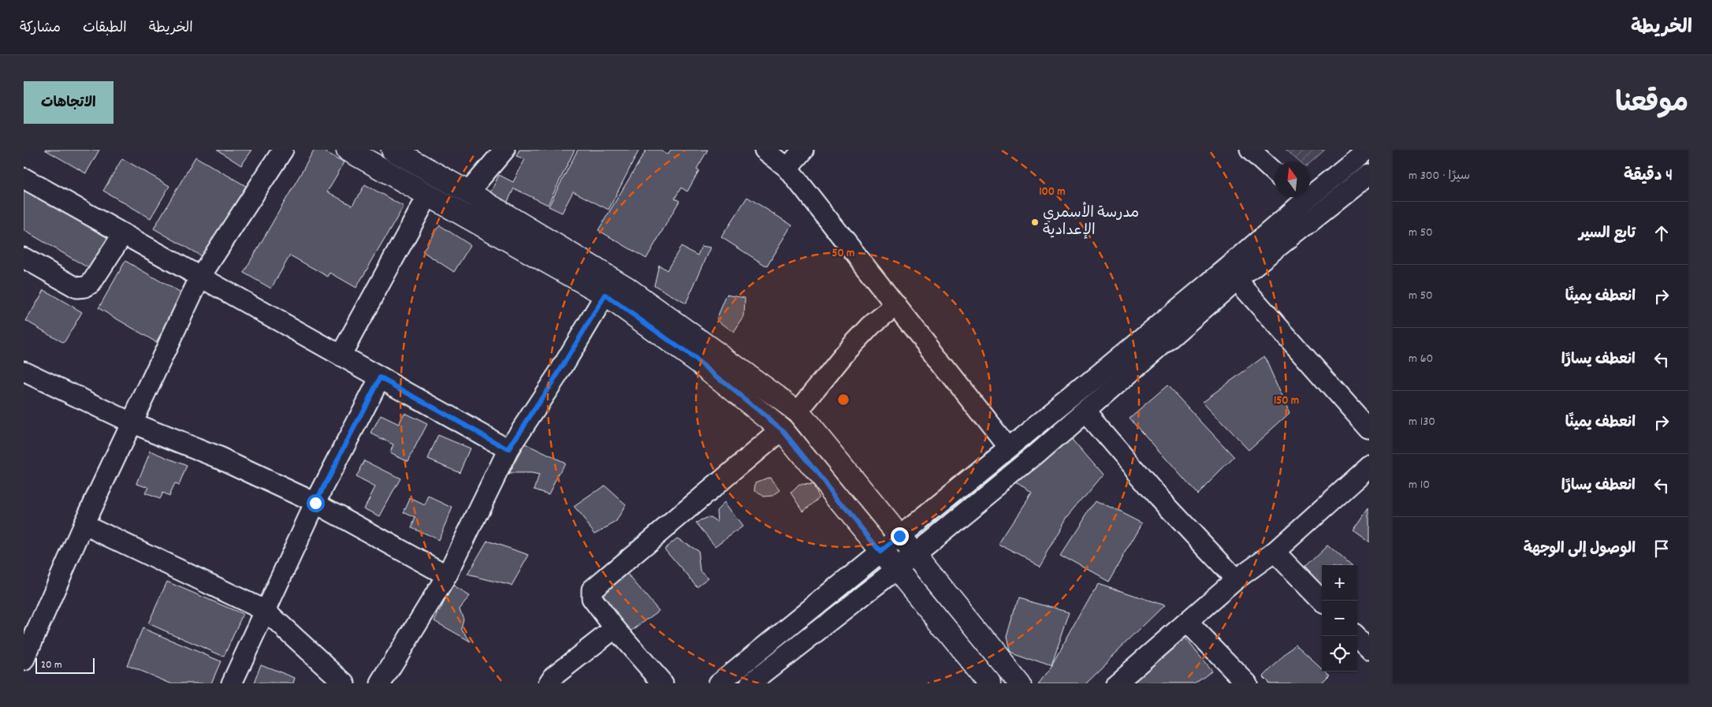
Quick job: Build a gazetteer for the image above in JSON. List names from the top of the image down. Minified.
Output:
{"places":["مدرسة الأسمري الإعدادية"],"scale_bar":"20 m","north":"top","page":{"header":"الخريطة","nav":["الخريطة","الطبقات","مشاركة"],"title":"موقعنا","buttons":"الاتجاهات","heading":["4 دقيقة","سيرًا · 300 m"],"list":[["تابع السير","50 m"],["انعطف يمينًا","50 m"],["انعطف يسارًا","60 m"],["انعطف يمينًا","130 m"],["انعطف يسارًا","10 m"],"الوصول إلى الوجهة"],"map_buttons":["+","−"],"scale":"20 m"},"rings":["100 m","50 m","150 m"]}
